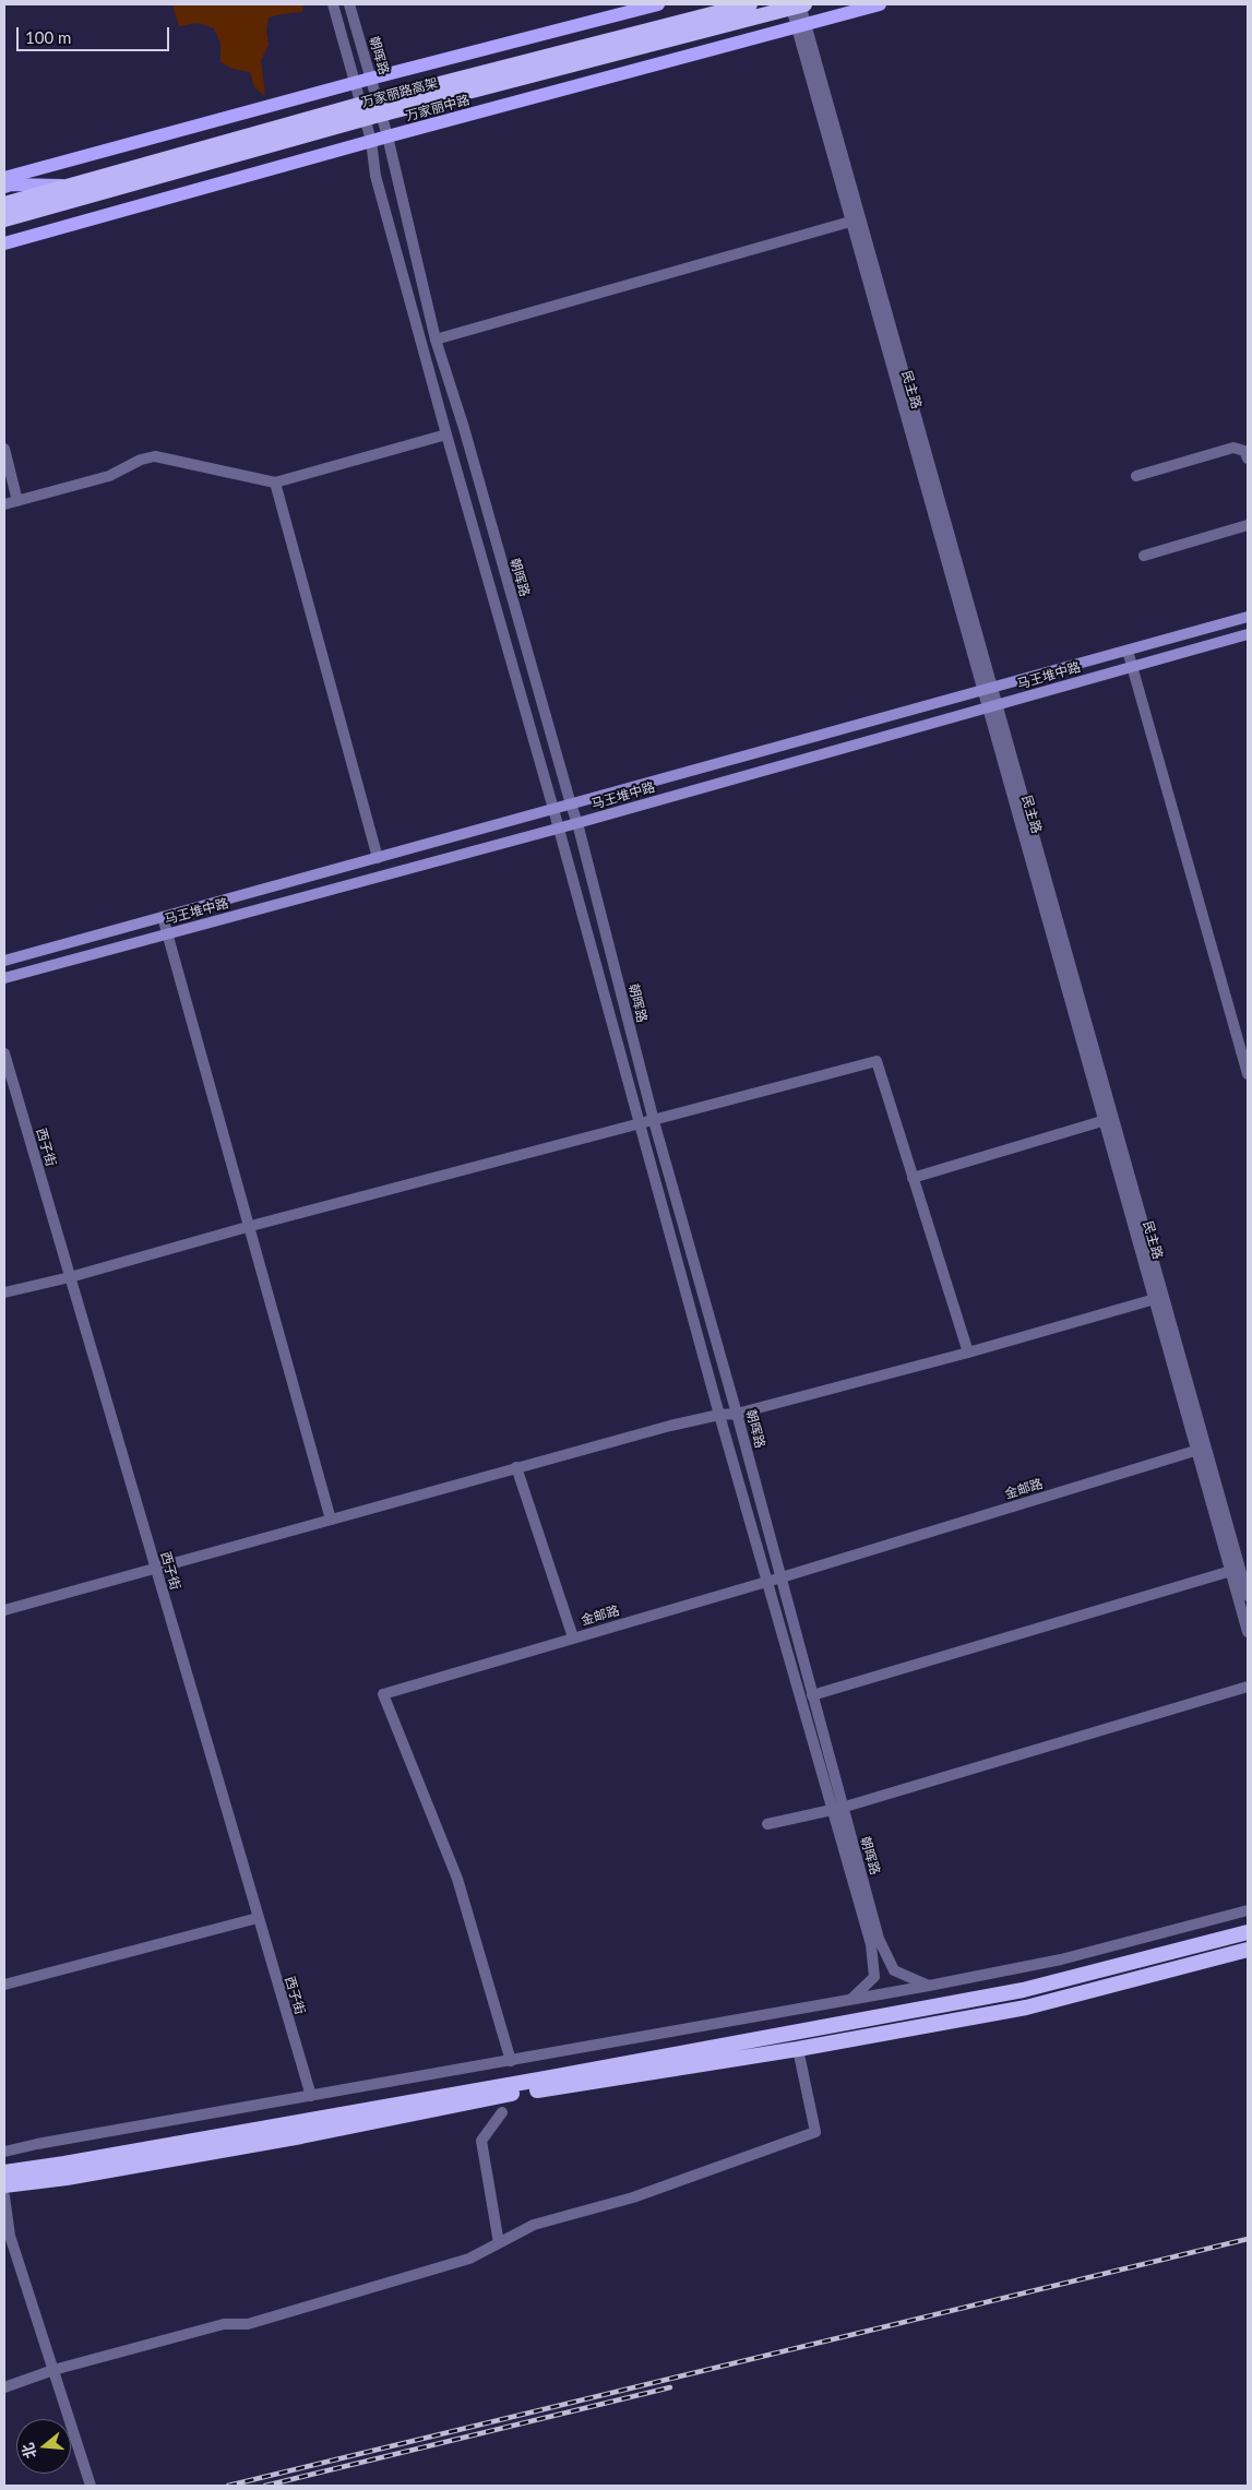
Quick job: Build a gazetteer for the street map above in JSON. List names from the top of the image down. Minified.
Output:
{"streets":{"highway":["万家丽路高架"],"main road":["万家丽中路","马王堆中路"],"street":["朝晖路","民主路","西子街","金邮路"]},"crossings":[["朝晖路","万家丽中路"],["朝晖路","马王堆中路"],["朝晖路","金邮路"],["万家丽中路","民主路"],["民主路","马王堆中路"],["民主路","金邮路"]],"scale_bar":"100 m","north":"left"}
